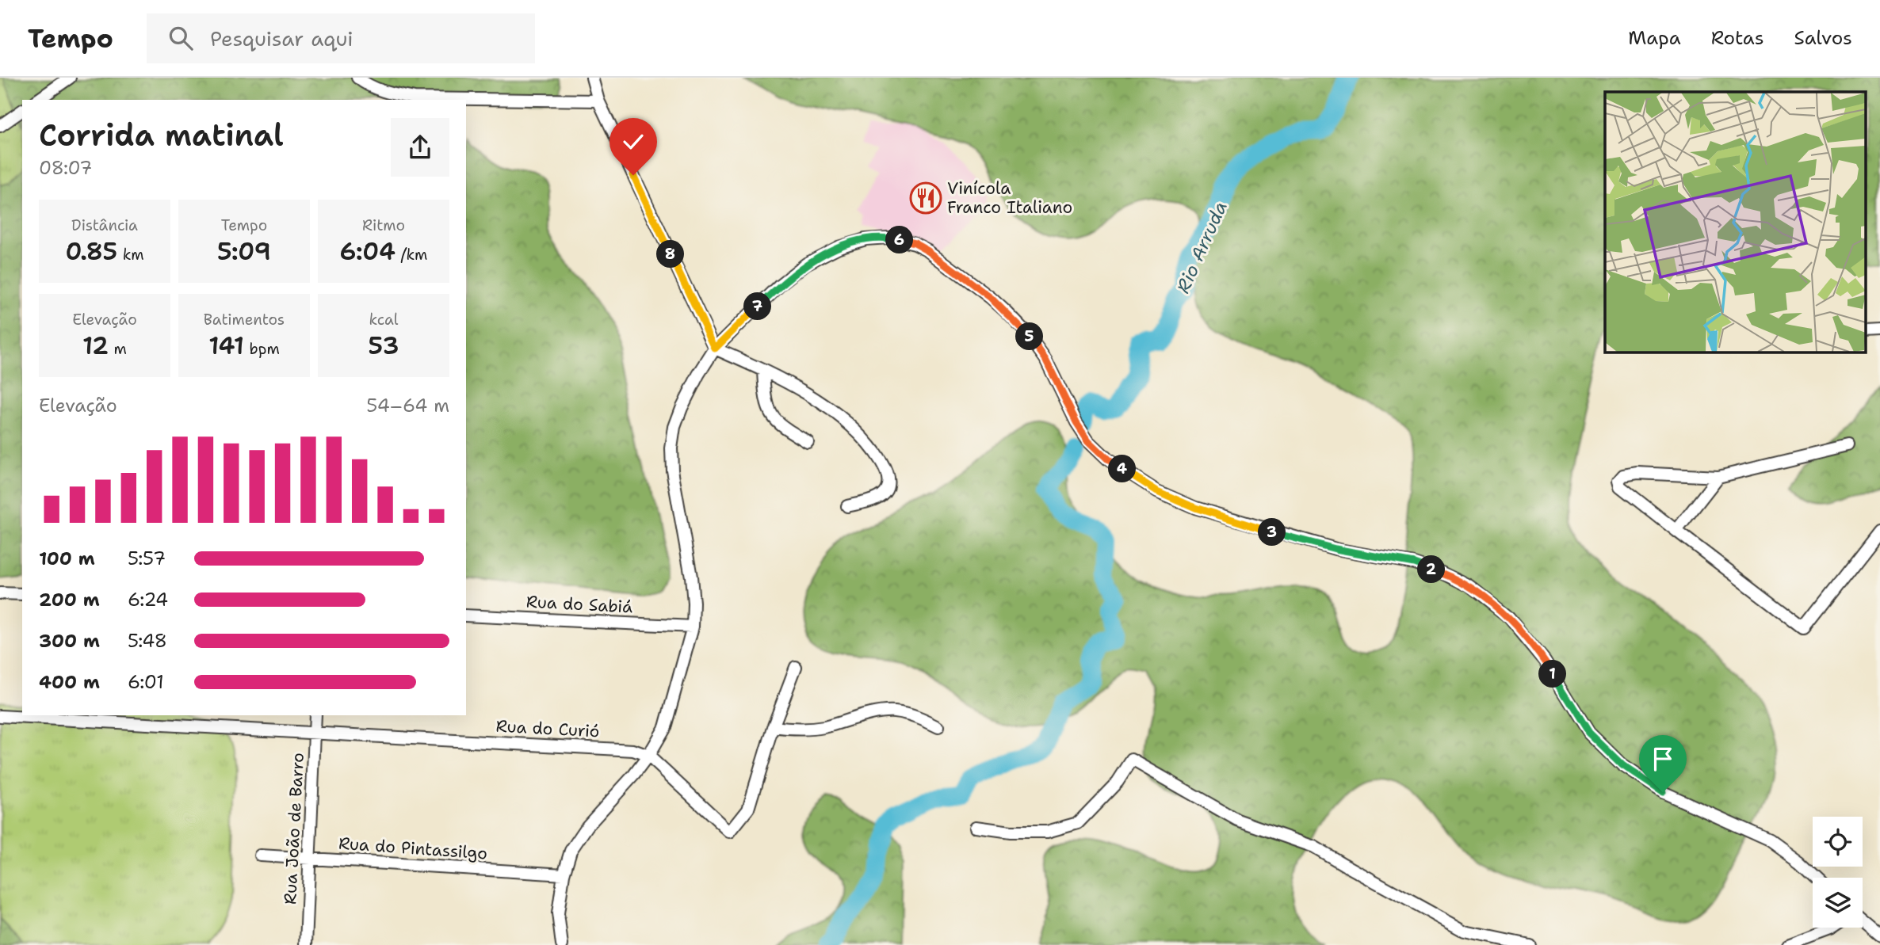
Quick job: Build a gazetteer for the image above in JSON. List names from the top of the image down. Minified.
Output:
{"streets":{"street":["Rua do Sabiá","Rua do Curió","Rua João de Barro","Rua do Pintassilgo"]},"crossings":[["Rua do Curió","Rua João de Barro"],["Rua João de Barro","Rua do Pintassilgo"]],"water":["Rio Arruda"],"places":{"restaurant":["Vinícola Franco Italiano"]},"page":{"header":"Tempo","search":"Pesquisar aqui","nav":["Mapa","Rotas","Salvos"],"heading":["Corrida matinal","08:07"],"stats":[["Distância","0.85 km"],["Tempo","5:09"],["Ritmo","6:04 /km"],["Elevação","12 m"],["Batimentos","141 bpm"],["kcal","53"]],"pins":["6","8","7","5","4","3","2","1"],"chart":["Elevação","54–64 m"],"list":[{"name":"100 m","note":"5:57"},{"name":"200 m","note":"6:24"},{"name":"300 m","note":"5:48"},{"name":"400 m","note":"6:01"}]}}
